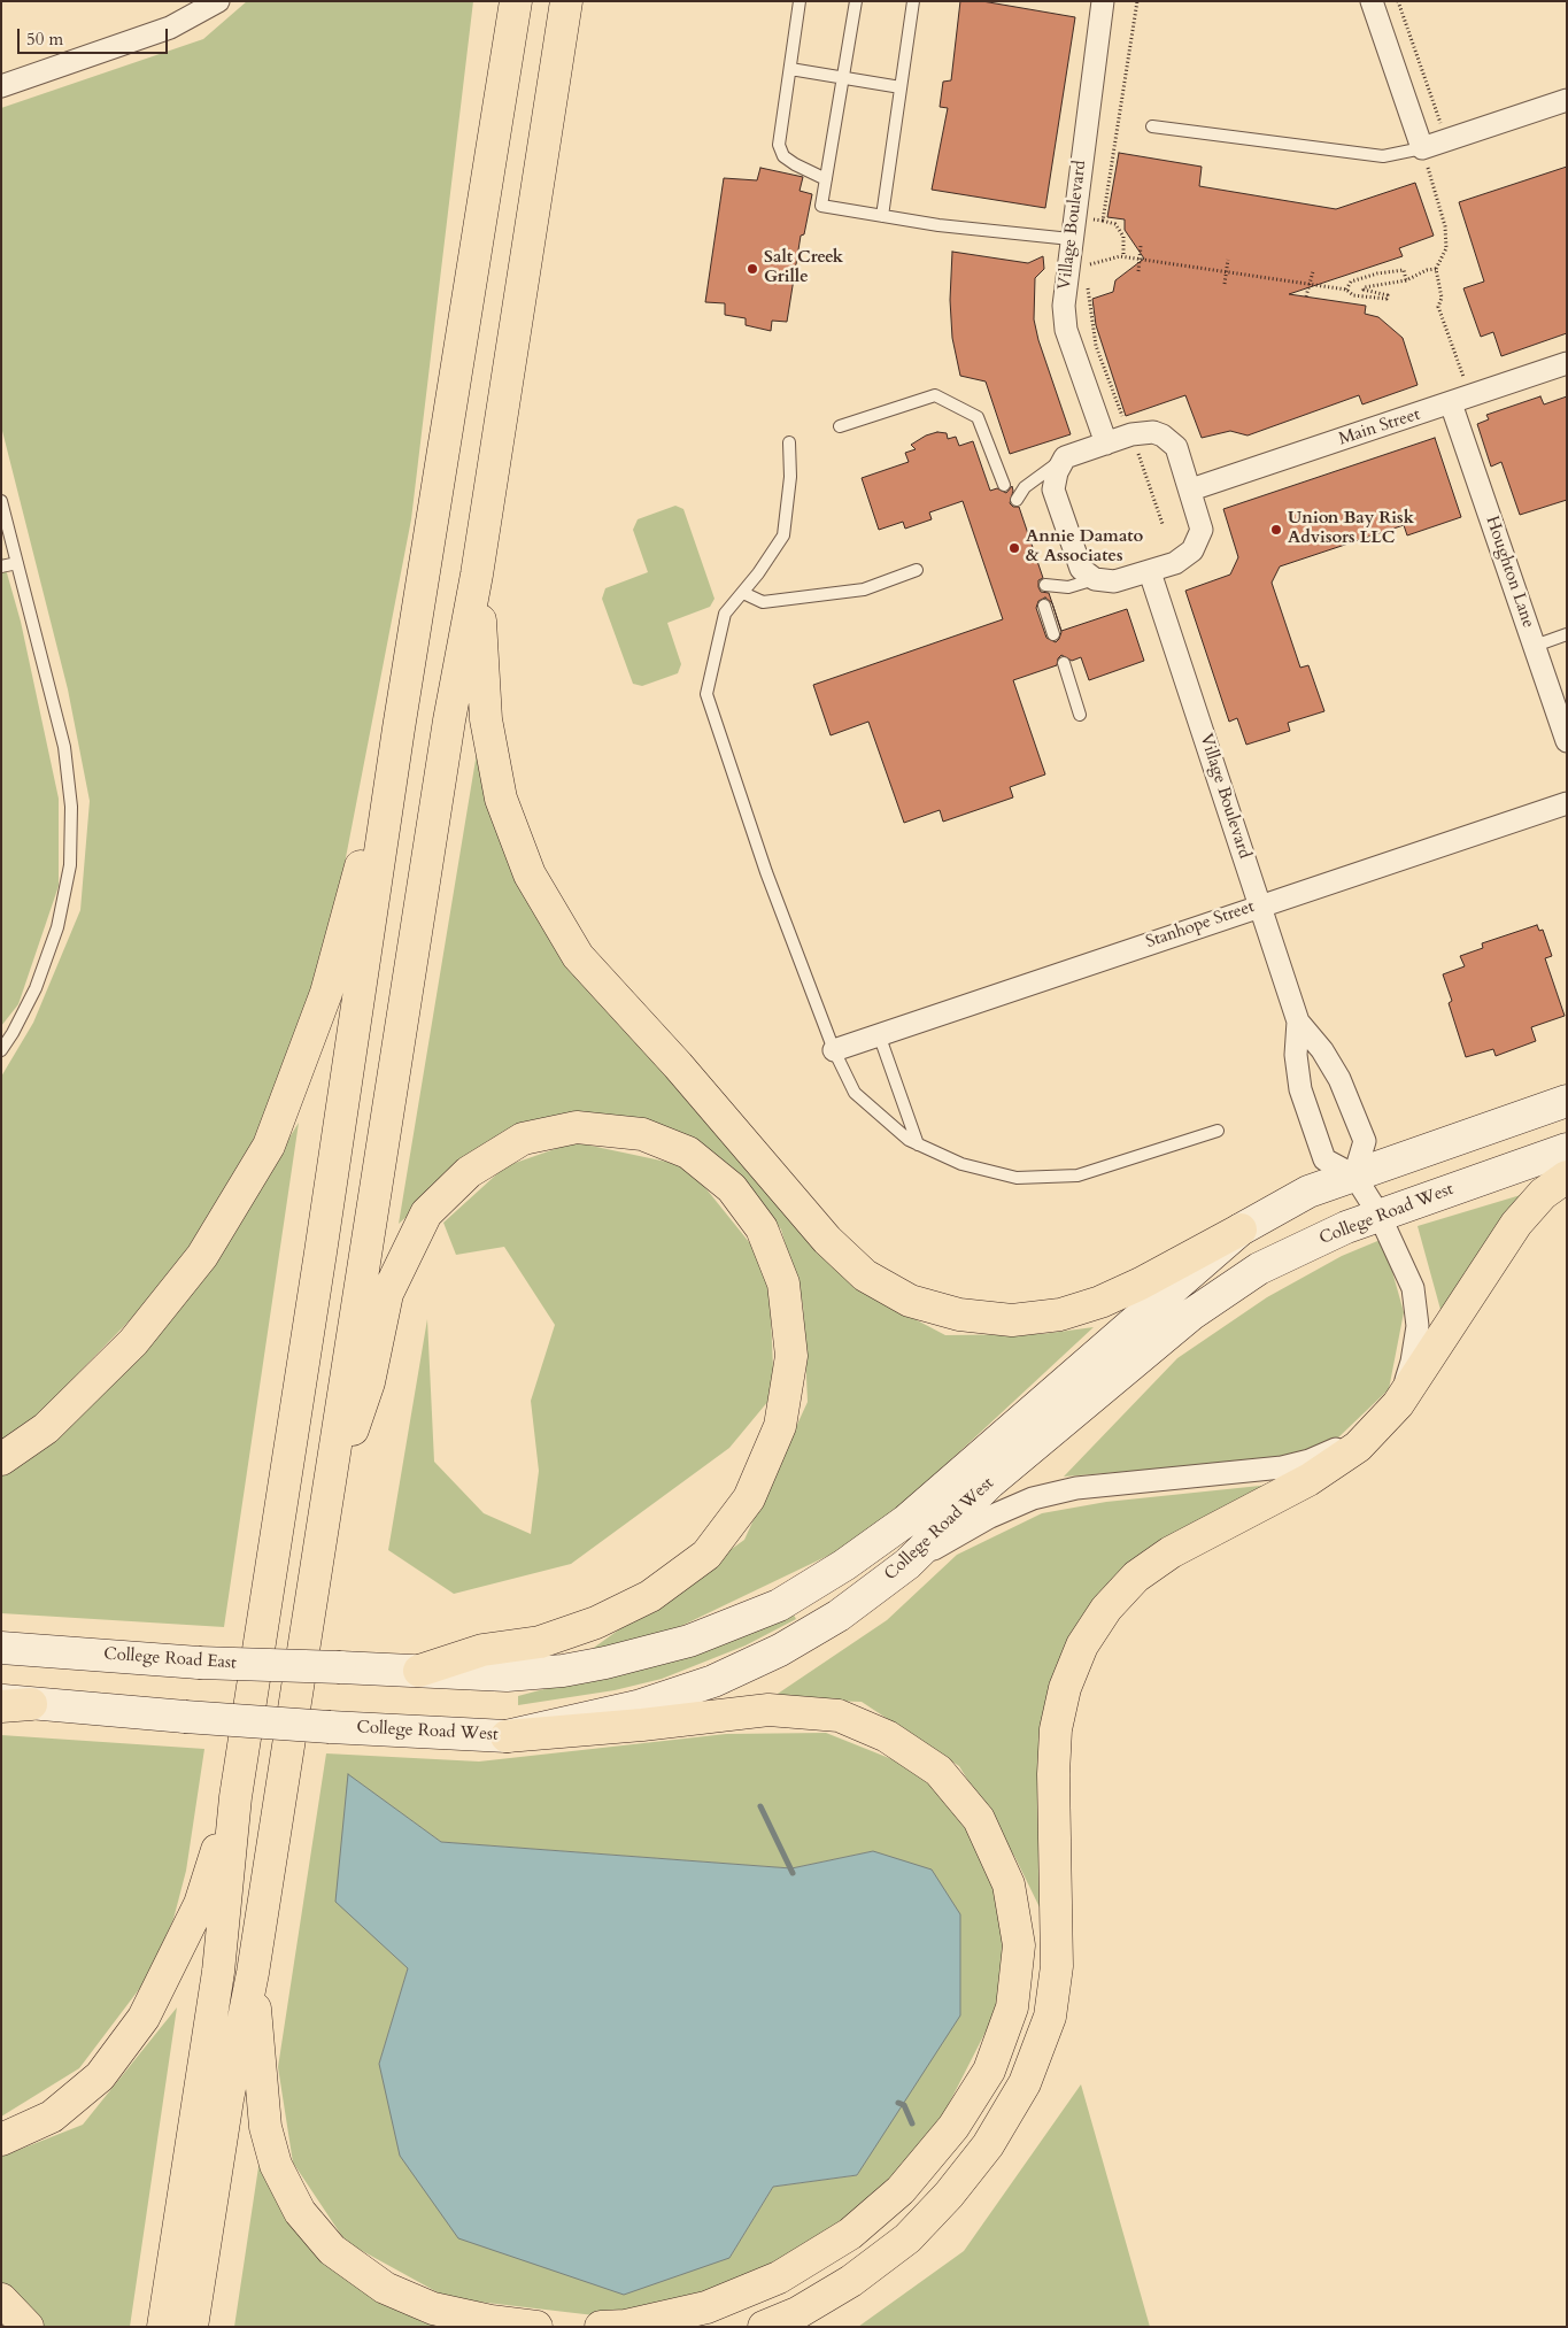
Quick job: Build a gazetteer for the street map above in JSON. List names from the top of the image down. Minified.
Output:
{"streets":{"street":["Village Boulevard","Main Street","Houghton Lane","Stanhope Street","College Road West","College Road East"]},"crossings":[["Village Boulevard","Main Street"],["Village Boulevard","Stanhope Street"],["Village Boulevard","College Road West"],["Main Street","Houghton Lane"],["College Road West","College Road East"]],"places":["Salt Creek Grille","Union Bay Risk Advisors LLC","Annie Damato & Associates"],"scale_bar":"50 m"}
